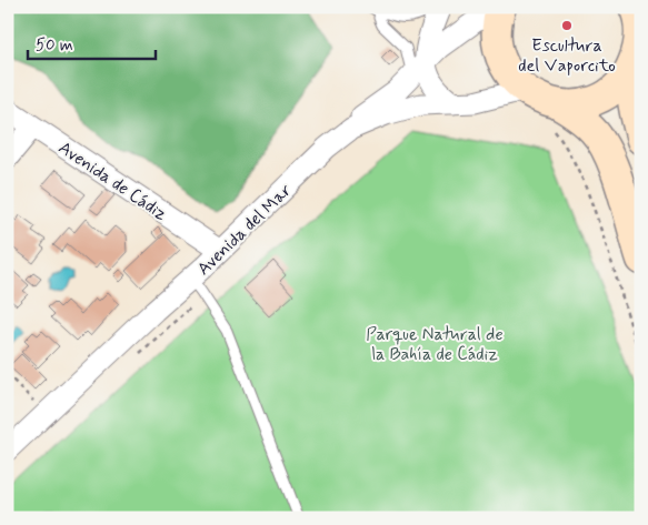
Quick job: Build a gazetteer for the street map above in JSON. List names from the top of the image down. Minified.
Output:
{"streets":{"street":["Avenida de Cádiz","Avenida del Mar"]},"crossings":[["Avenida de Cádiz","Avenida del Mar"]],"parks":["Parque Natural de la Bahía de Cádiz"],"places":["Escultura del Vaporcito"],"scale_bar":"50 m"}
